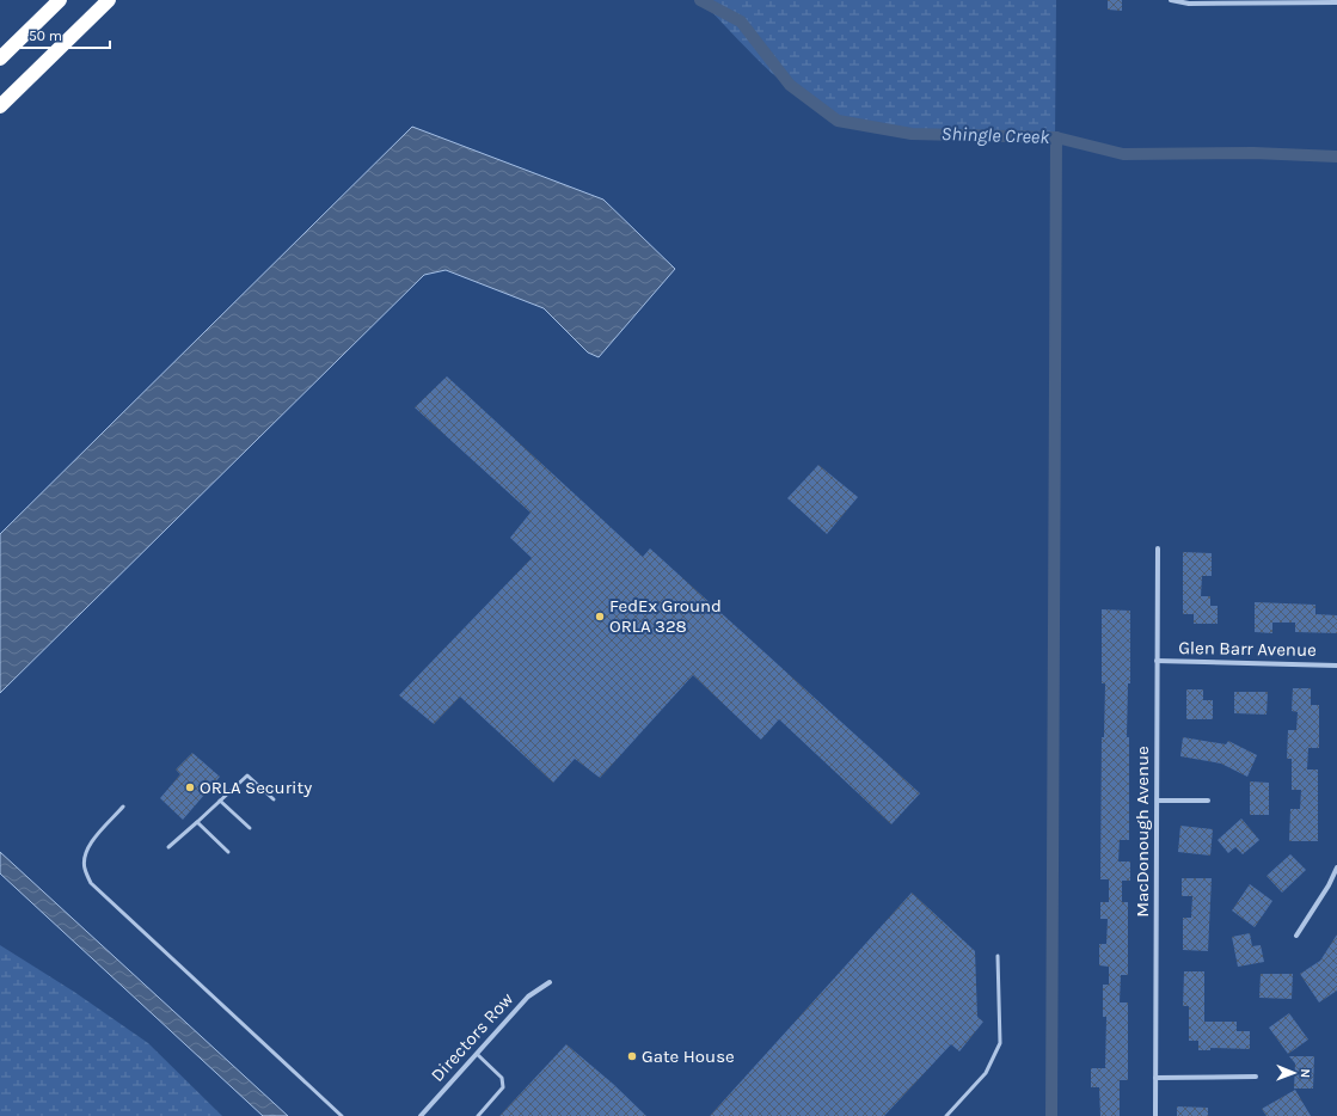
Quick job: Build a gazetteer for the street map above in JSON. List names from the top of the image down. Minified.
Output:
{"streets":{"street":["Glen Barr Avenue","MacDonough Avenue","Directors Row"]},"crossings":[["Glen Barr Avenue","MacDonough Avenue"]],"water":["Shingle Creek"],"places":["FedEx Ground ORLA 328","ORLA Security","Gate House"],"scale_bar":"50 m","north":"right"}
